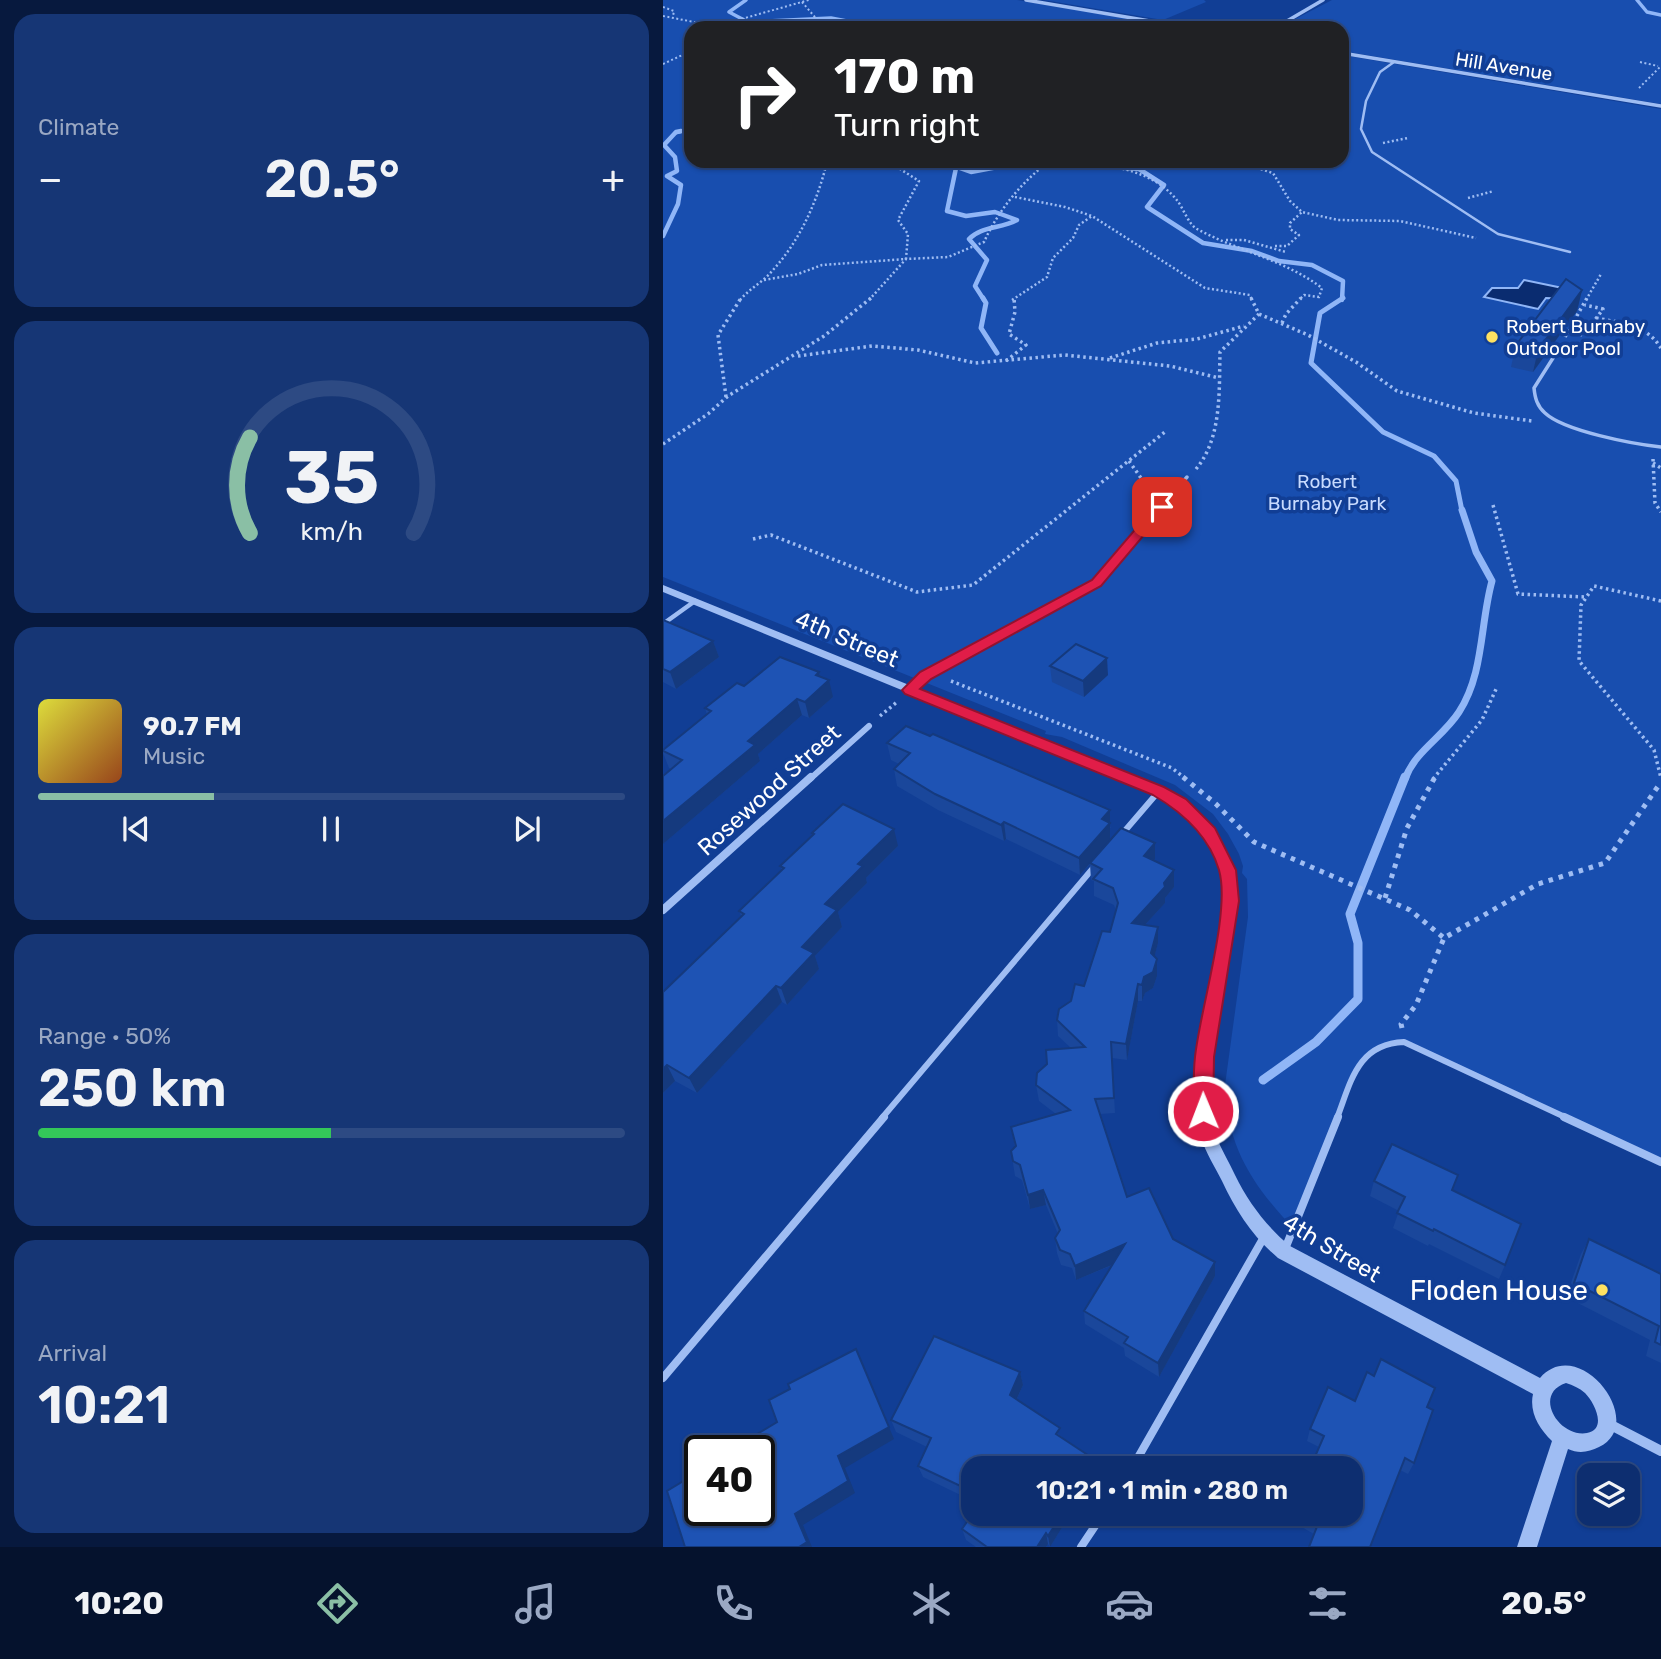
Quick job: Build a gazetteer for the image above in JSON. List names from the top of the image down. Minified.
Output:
{"streets":{"street":["Hill Avenue","4th Street","Rosewood Street"]},"parks":["Robert Burnaby Park"],"places":["Robert Burnaby Outdoor Pool","Floden House"],"page":{"tile":["Climate",["Range · 50%","250 km"],["Arrival","10:21"]],"turn":["170 m","Turn right"],"heat":["−","20.5°","+"],"song":["90.7 FM","Music"],"limit":"40","trip":"10:21 · 1 min · 280 m","tabs":["10:20","20.5°"],"gauge":["35","km/h"]}}
